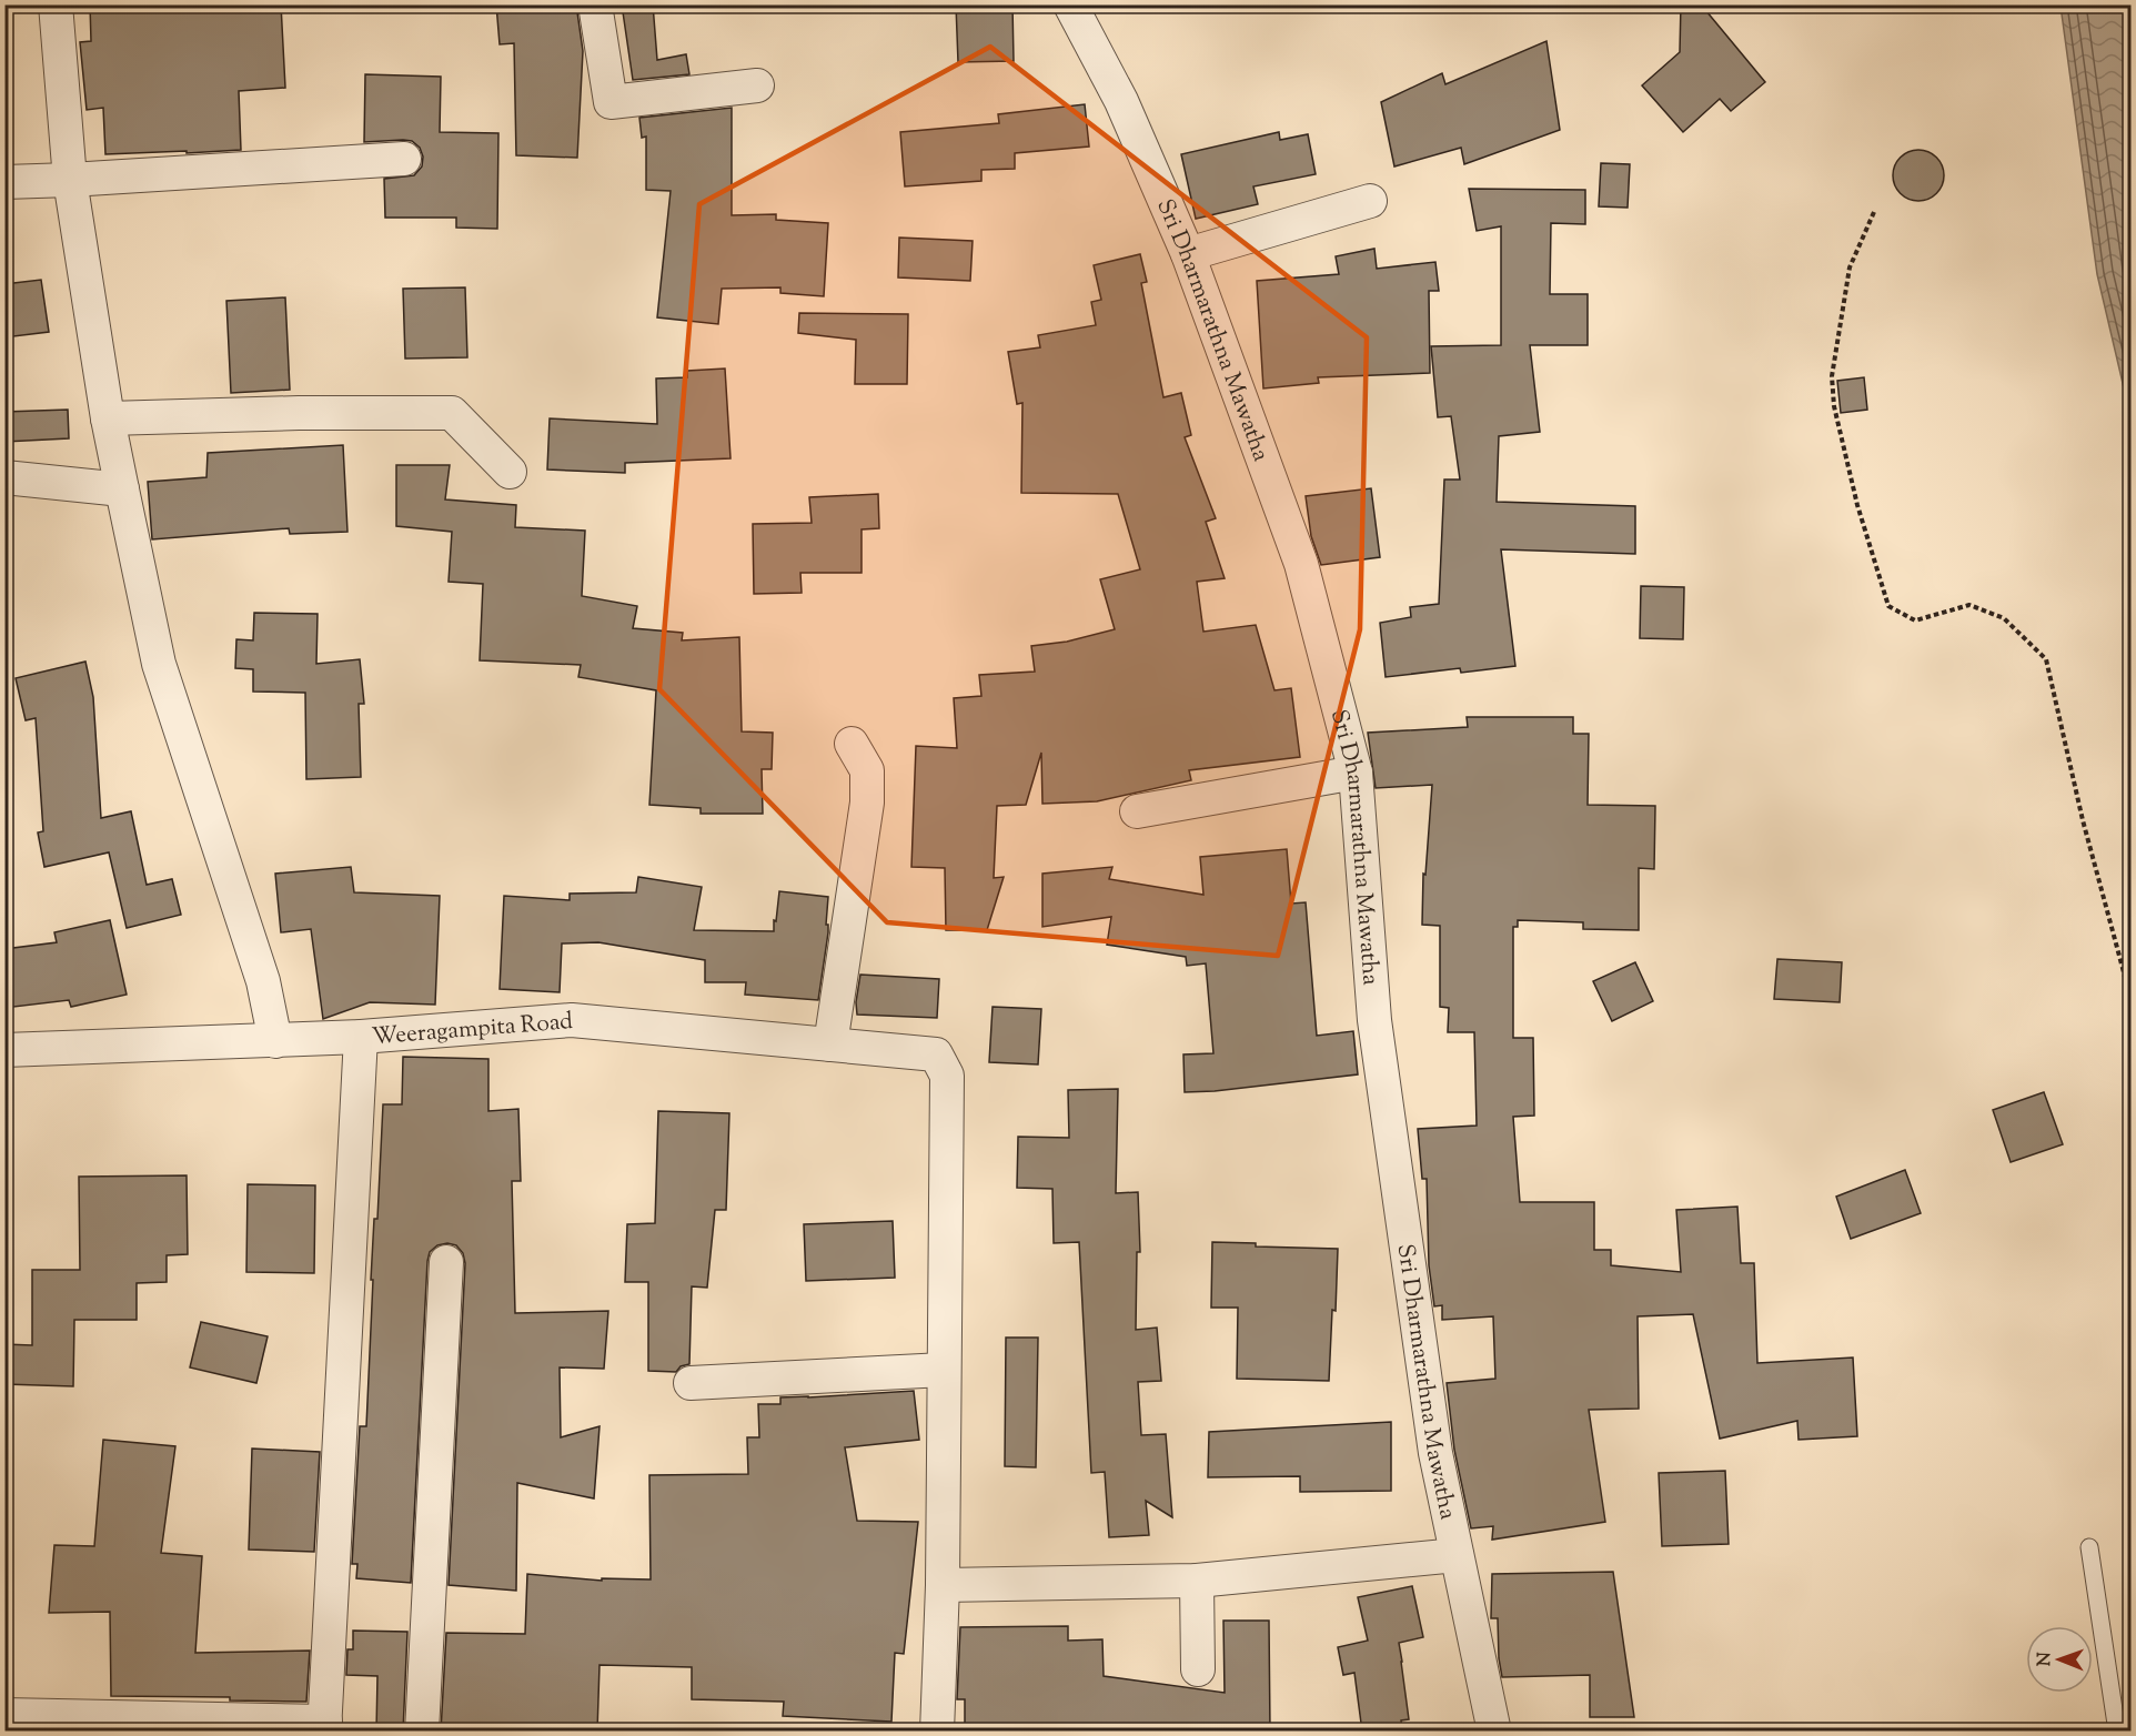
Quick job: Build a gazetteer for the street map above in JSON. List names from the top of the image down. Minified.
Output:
{"streets":{"street":["Sri Dharmarathna Mawatha","Weeragampita Road"]},"north":"left"}
